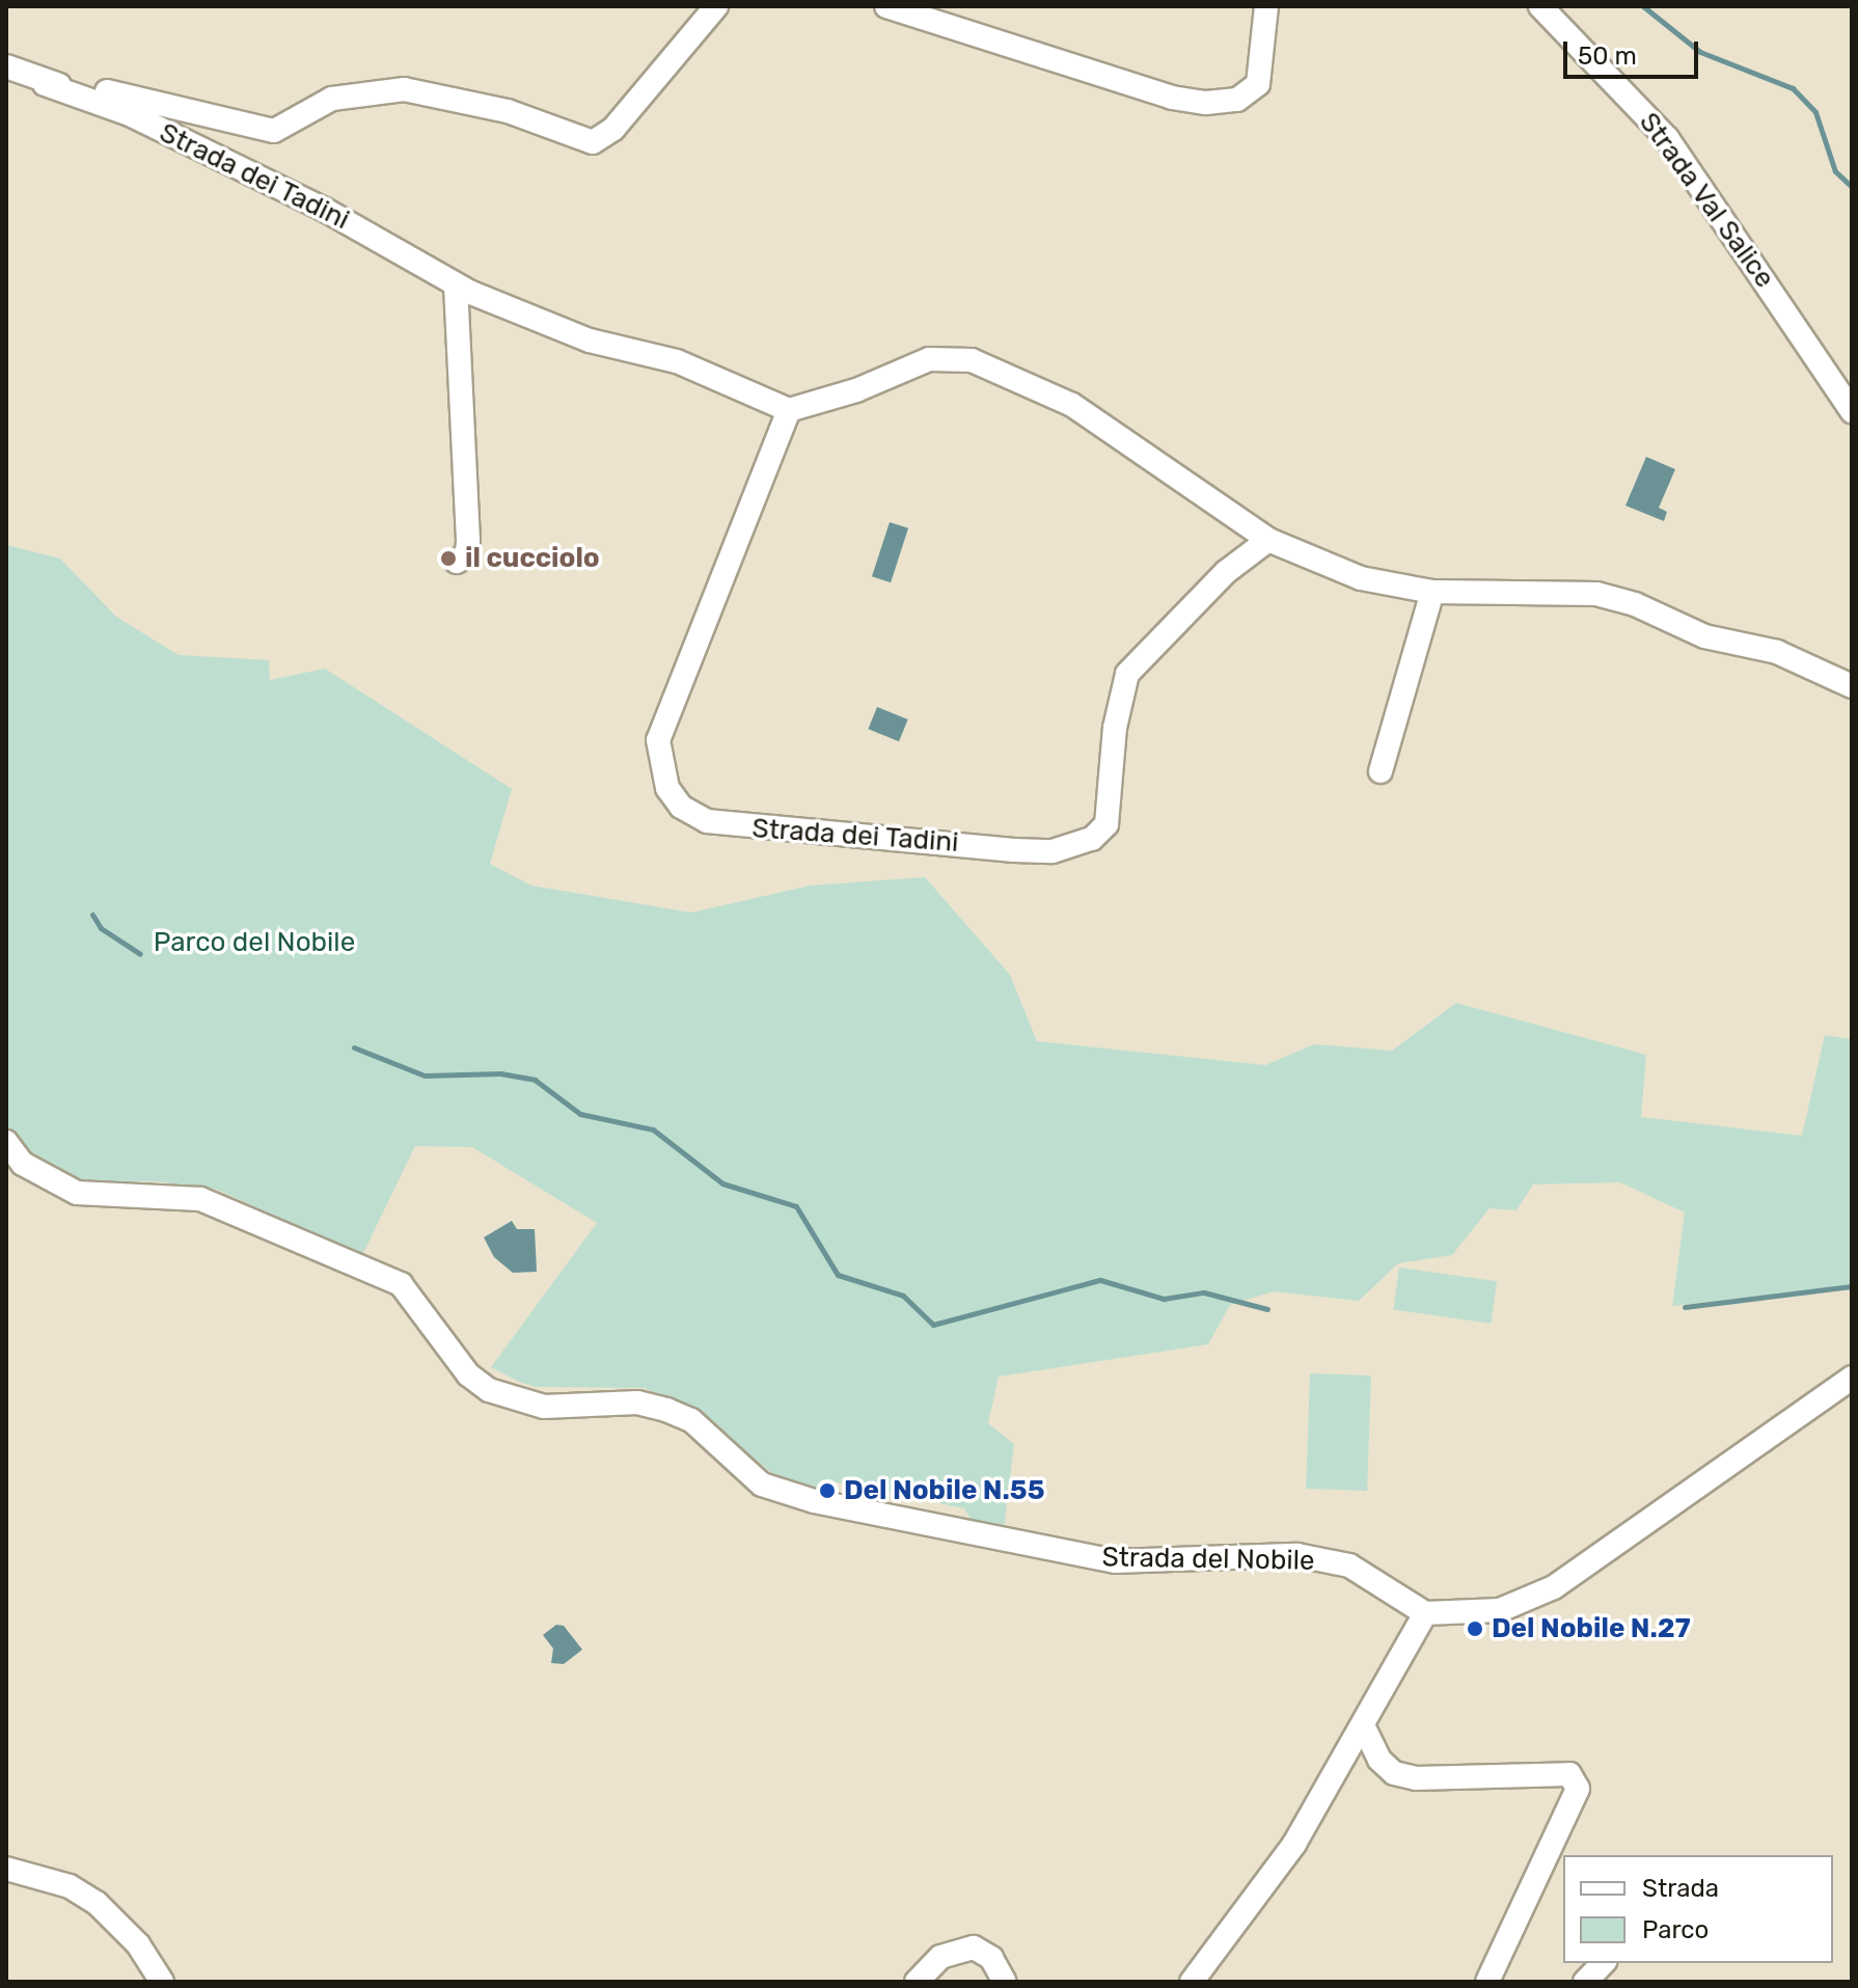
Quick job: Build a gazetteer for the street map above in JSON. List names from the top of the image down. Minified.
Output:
{"streets":{"street":["Strada dei Tadini","Strada Val Salice","Strada del Nobile"]},"parks":["Parco del Nobile"],"places":["il cucciolo","Del Nobile N.55","Del Nobile N.27"],"legend":["Strada","Parco"],"scale_bar":"50 m"}
